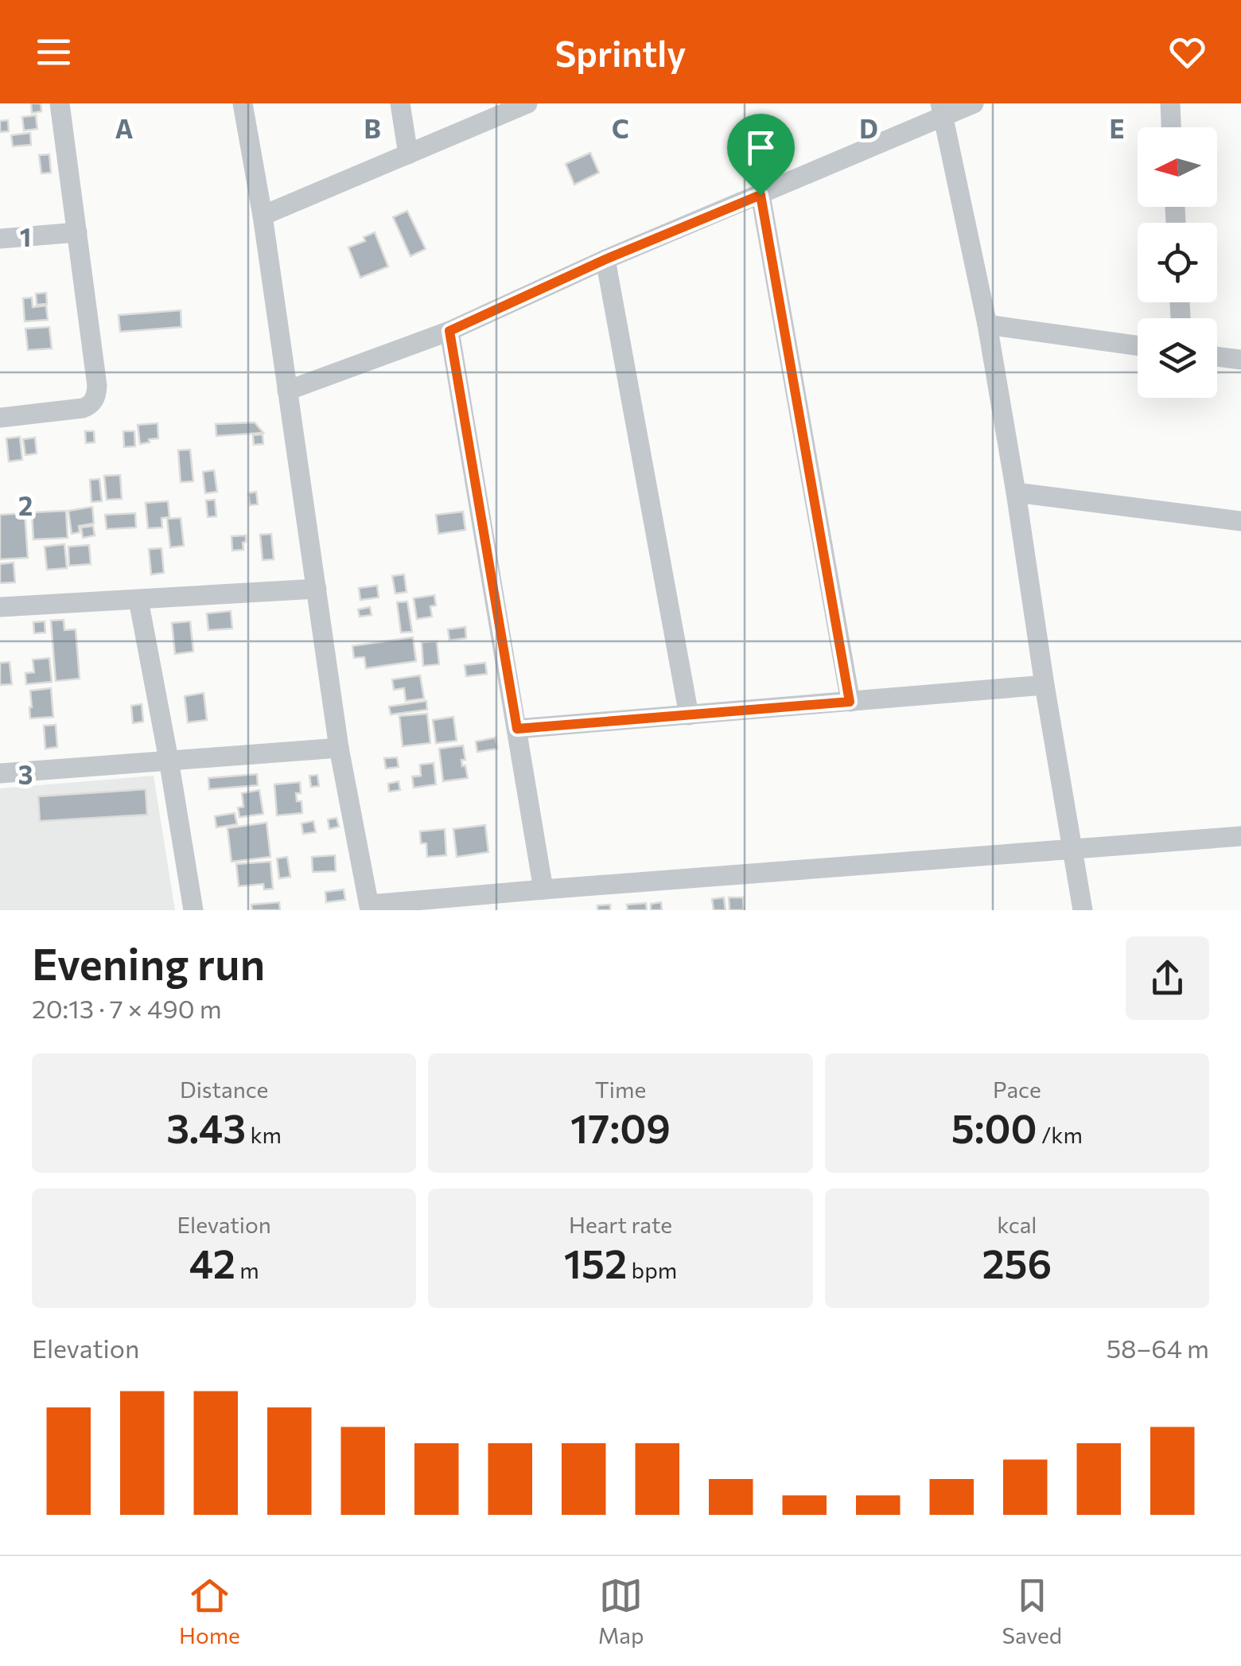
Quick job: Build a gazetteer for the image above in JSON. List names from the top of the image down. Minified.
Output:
{"north":"left","page":{"header":"Sprintly","heading":["Evening run","20:13 · 7 × 490 m"],"stats":[["Distance","3.43 km"],["Time","17:09"],["Pace","5:00 /km"],["Elevation","42 m"],["Heart rate","152 bpm"],["kcal","256"]],"chart":["Elevation","58–64 m"],"tabs":["Home","Map","Saved"]},"grid":{"columns":["A","B","C","D","E"],"rows":["1","2","3"]}}
